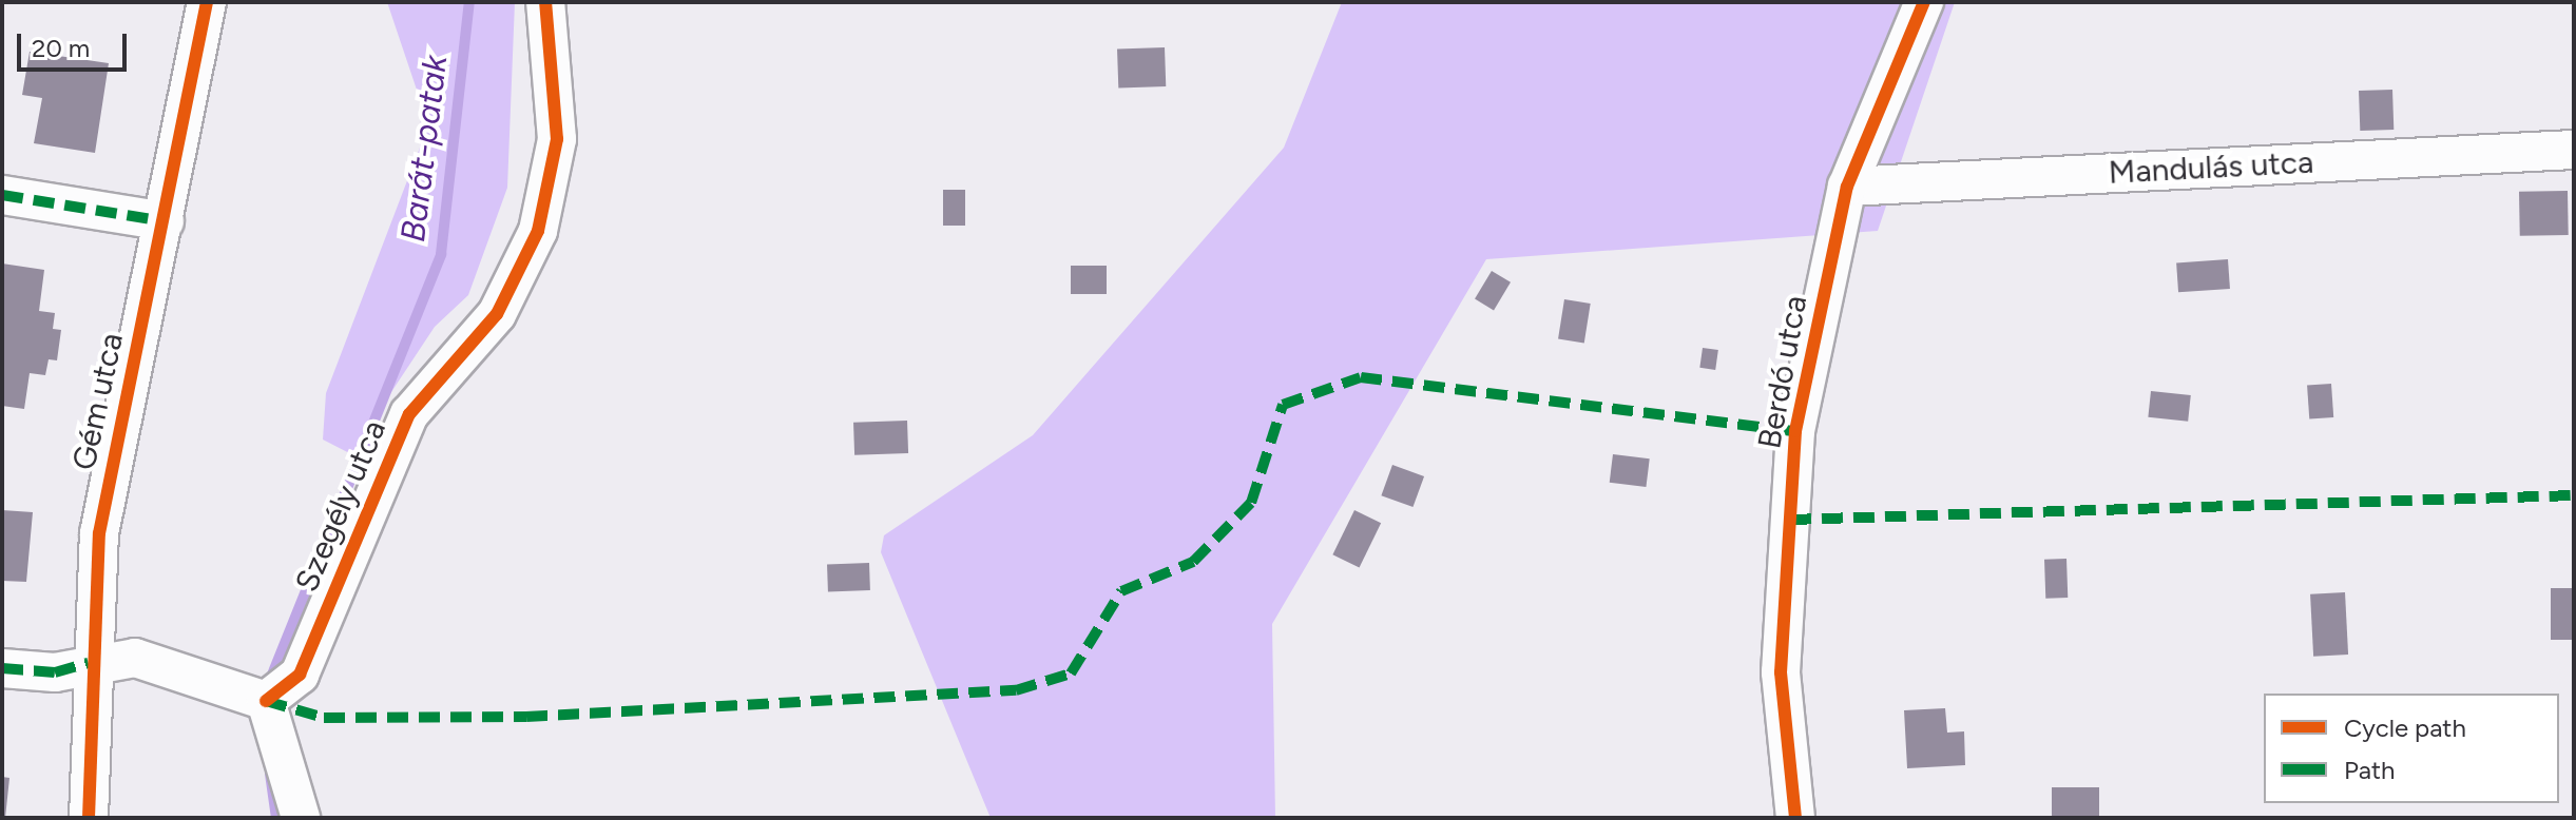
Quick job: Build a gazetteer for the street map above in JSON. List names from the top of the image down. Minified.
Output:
{"streets":{"street":["Mandulás utca","Berdó utca","Gém utca","Szegély utca"]},"crossings":[["Mandulás utca","Berdó utca"]],"water":["Barát-patak"],"legend":["Cycle path","Path"],"scale_bar":"20 m"}
